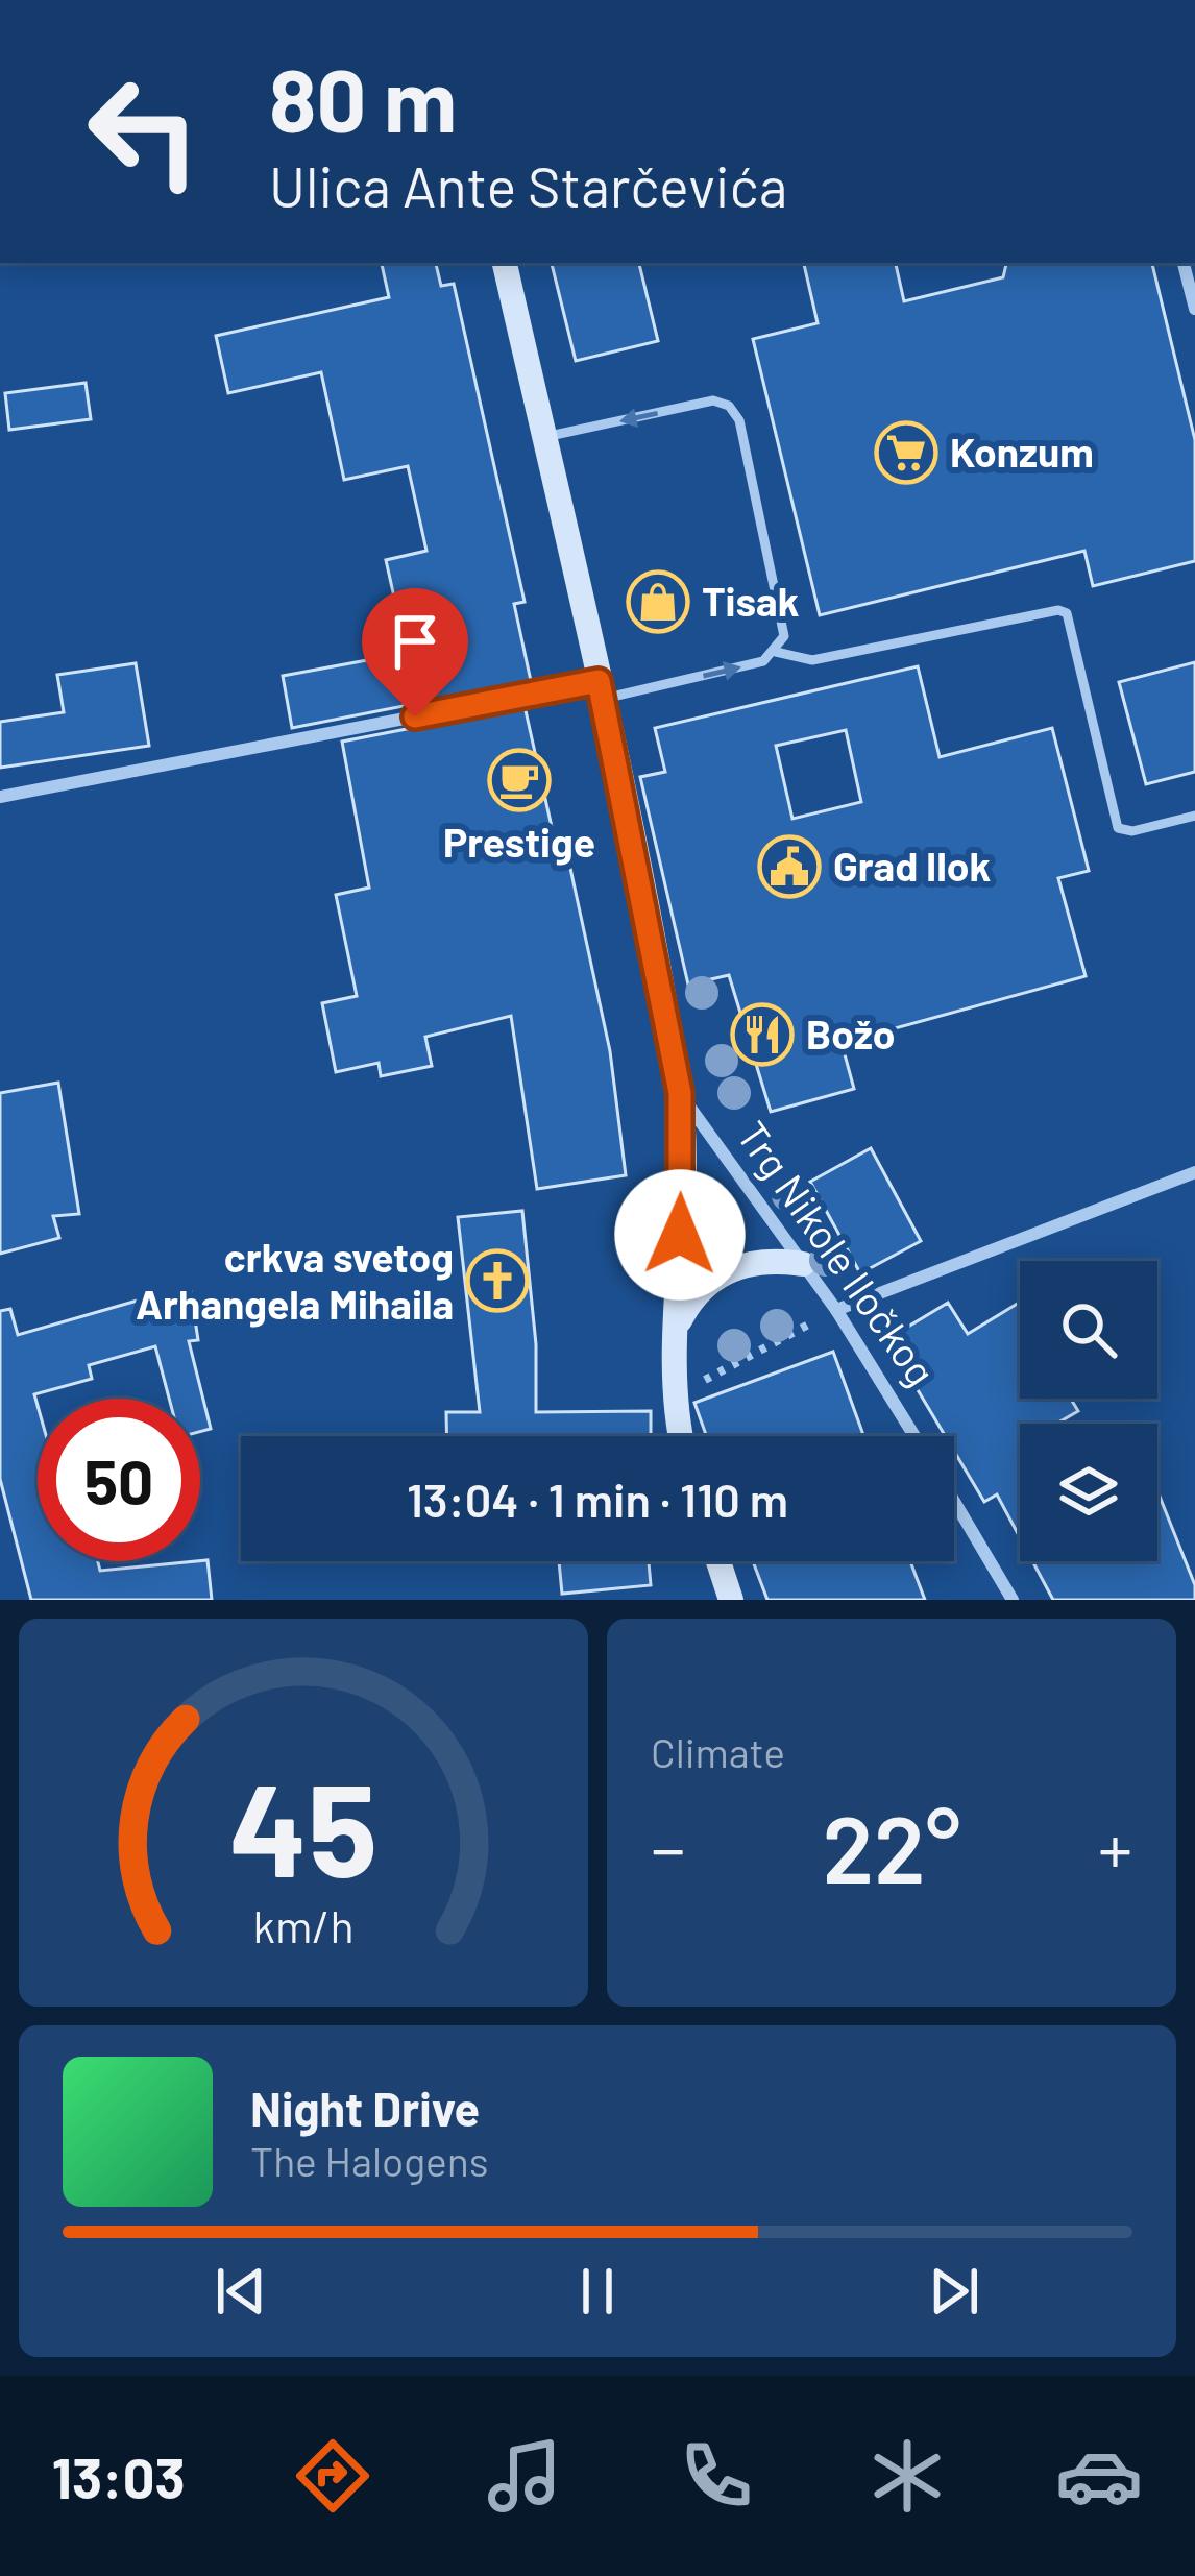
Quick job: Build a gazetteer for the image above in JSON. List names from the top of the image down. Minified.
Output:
{"streets":{"main road":["Trg Nikole Iločkog"]},"places":{"supermarket":["Konzum"],"shop":["Tisak"],"cafe":["Prestige"],"public building":["Grad Ilok"],"restaurant":["Božo"],"church":["crkva svetog Arhangela Mihaila"]},"page":{"turn":["80 m","Ulica Ante Starčevića"],"limit":"50","trip":"13:04 · 1 min · 110 m","tile":"Climate","heat":["−","22°","+"],"song":["Night Drive","The Halogens"],"tabs":"13:03","gauge":["45","km/h"]}}
